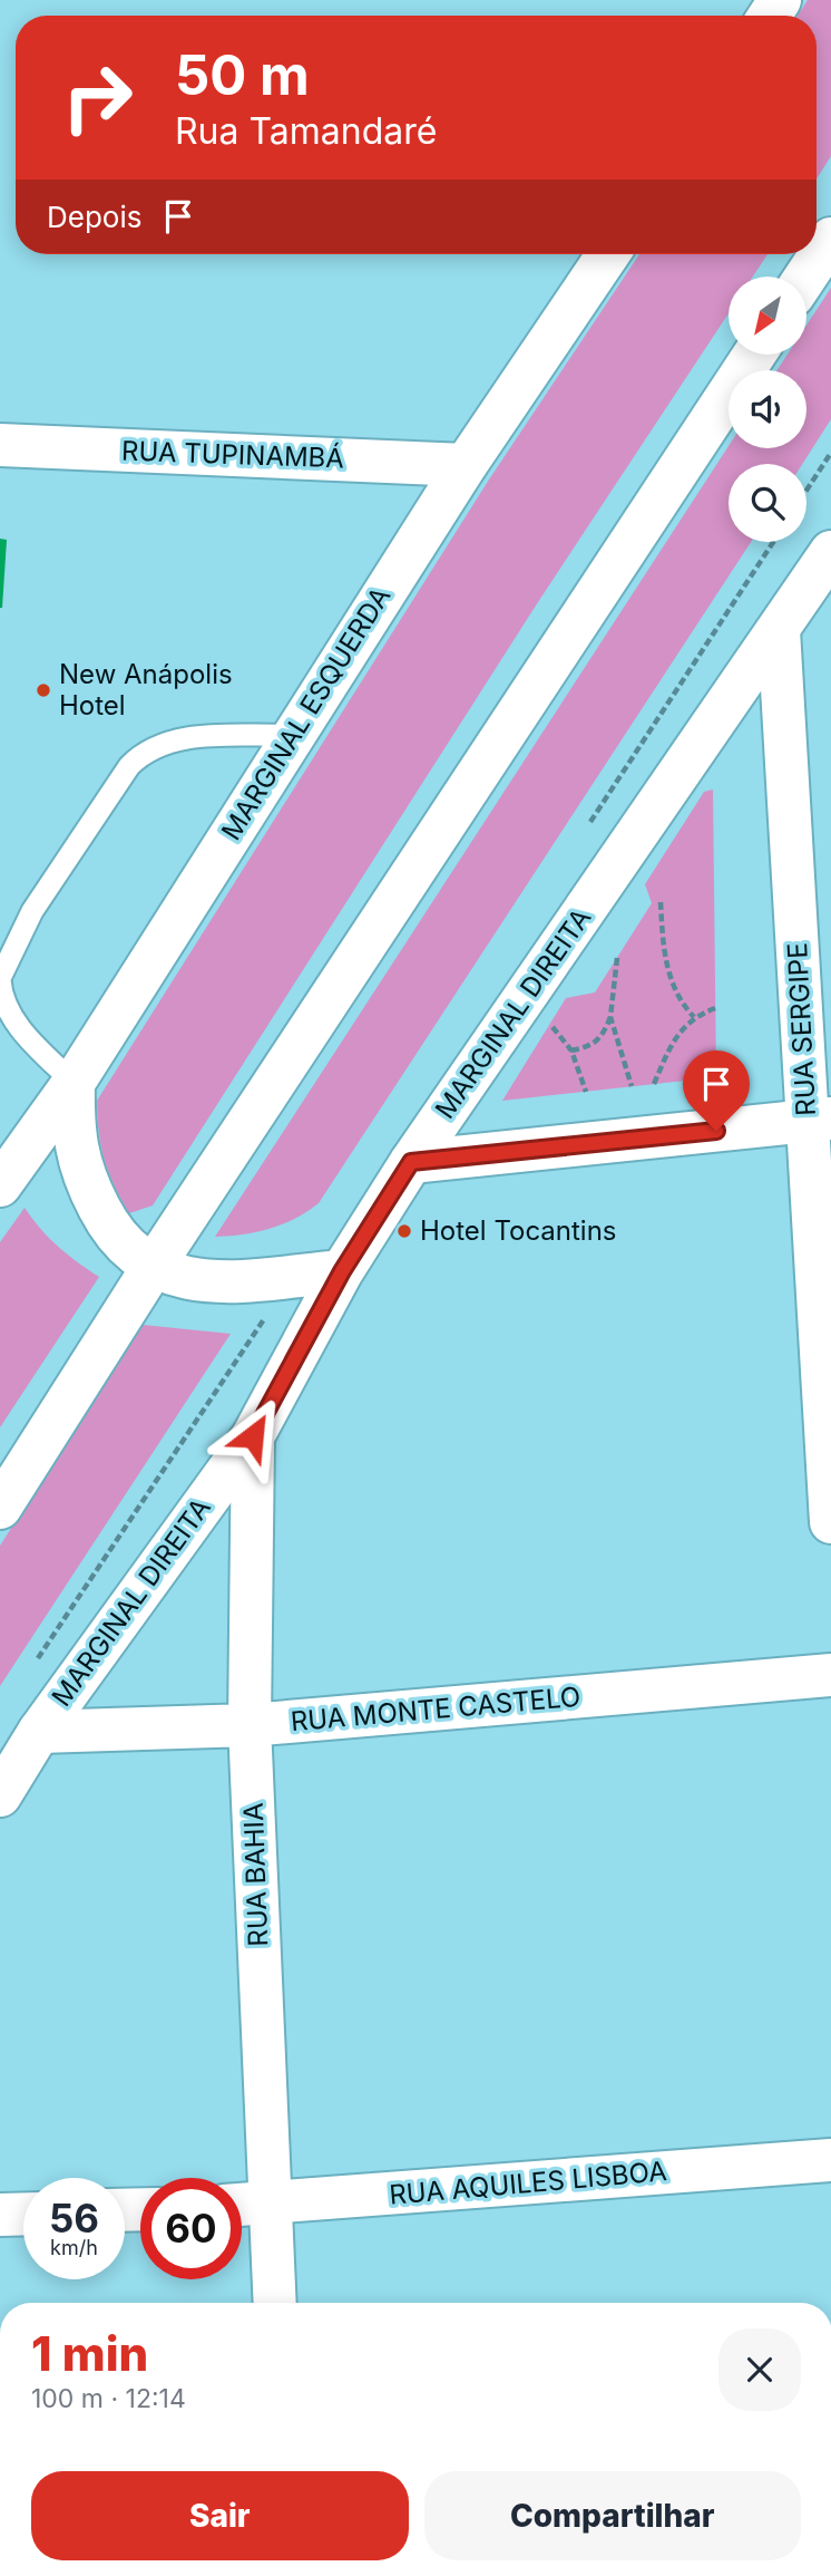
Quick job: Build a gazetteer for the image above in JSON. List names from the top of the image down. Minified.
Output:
{"streets":{"main road":["RUA TUPINAMBÁ","MARGINAL ESQUERDA","MARGINAL DIREITA","RUA SERGIPE","RUA MONTE CASTELO","RUA BAHIA","RUA AQUILES LISBOA"]},"crossings":[["RUA TUPINAMBÁ","MARGINAL ESQUERDA"],["MARGINAL DIREITA","RUA SERGIPE"],["MARGINAL DIREITA","RUA MONTE CASTELO"],["MARGINAL DIREITA","RUA BAHIA"],["RUA MONTE CASTELO","RUA BAHIA"],["RUA BAHIA","RUA AQUILES LISBOA"]],"places":["New Anápolis Hotel","Hotel Tocantins"],"north":"bottom left","page":{"turn":["50 m","Rua Tamandaré"],"then":"Depois","speed":"56 km/h","limit":"60","heading":["1 min","100 m · 12:14"],"buttons":["Sair","Compartilhar"]}}
